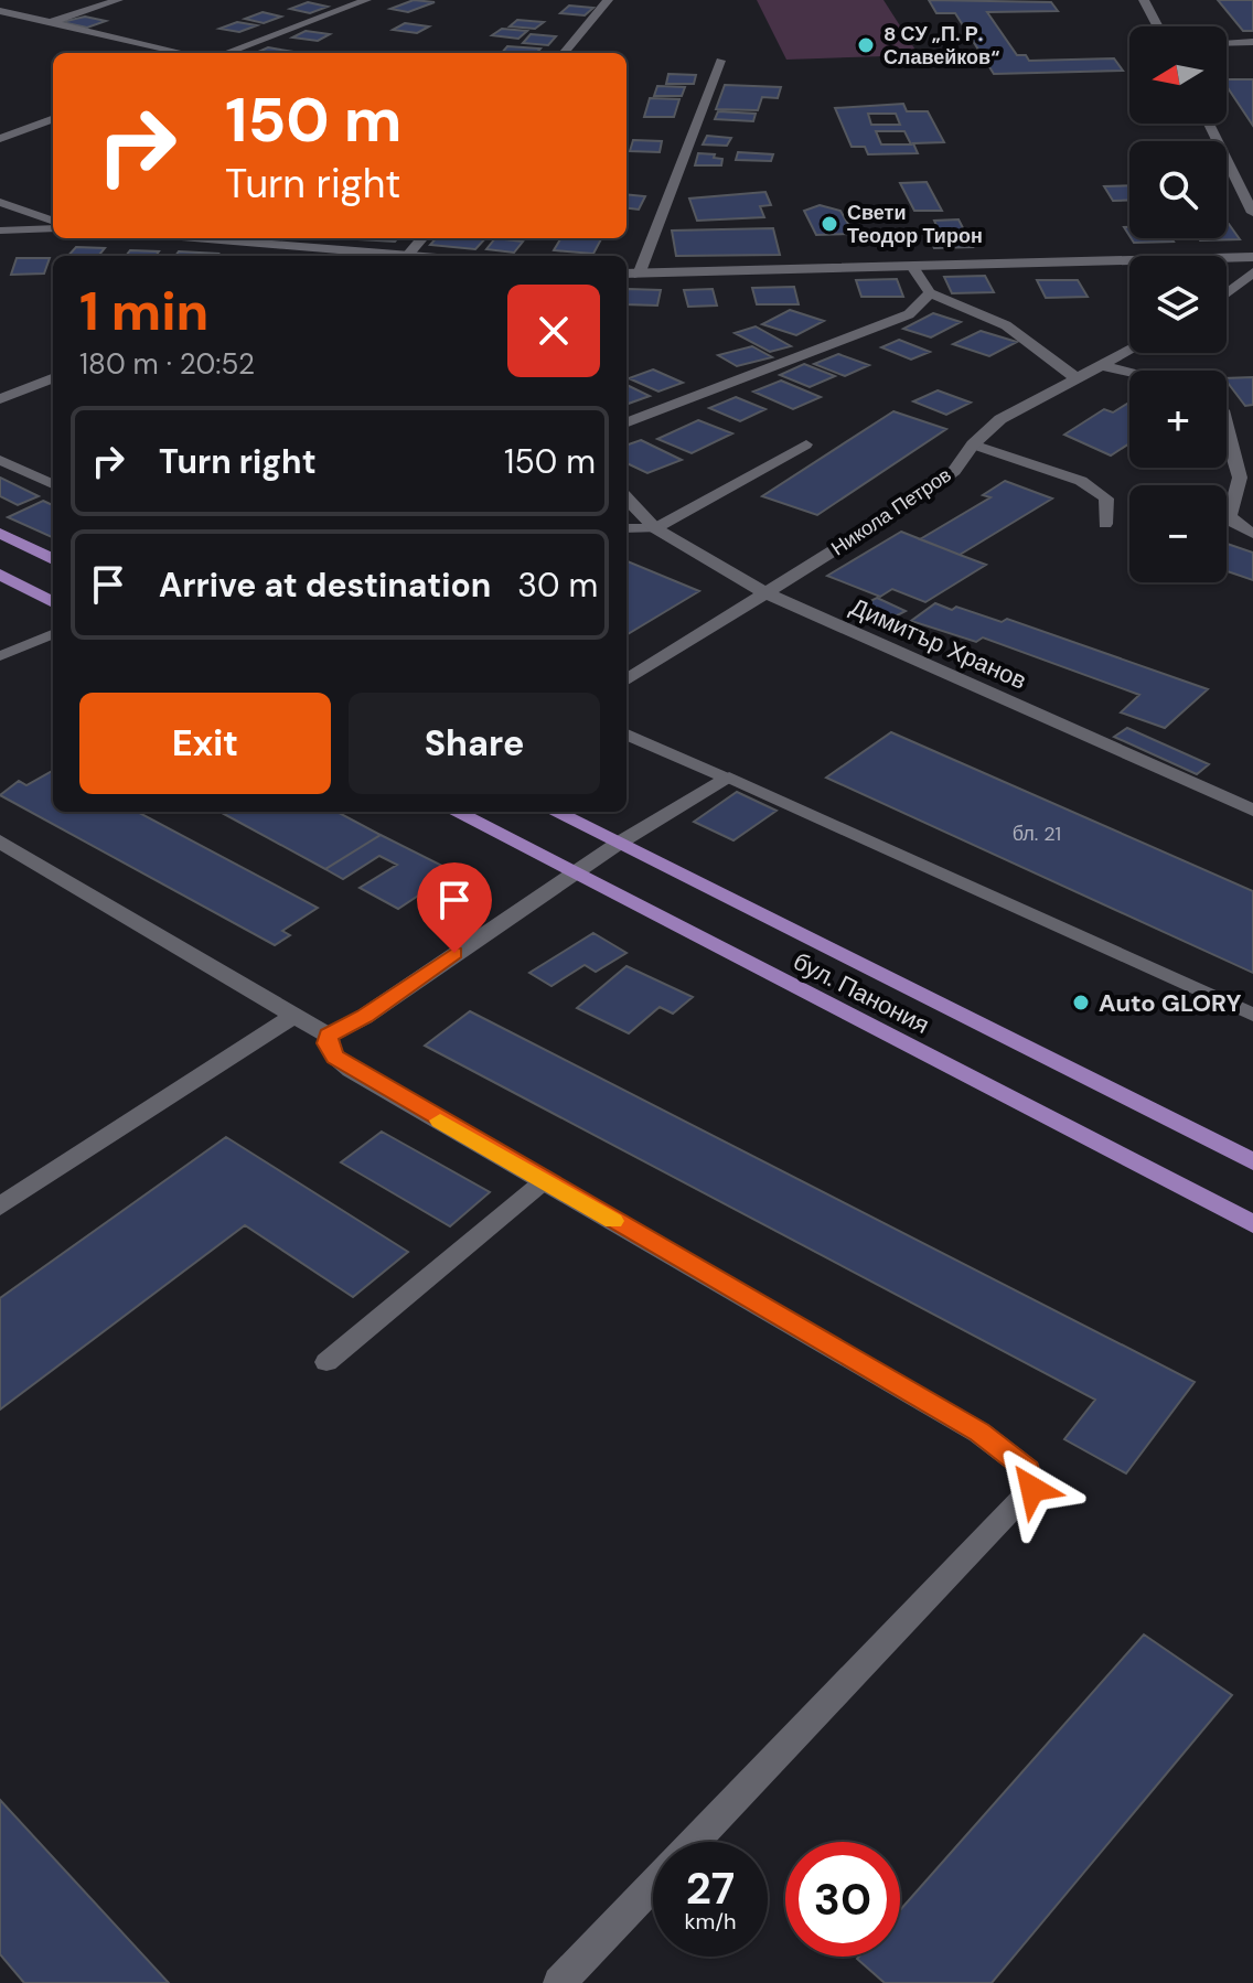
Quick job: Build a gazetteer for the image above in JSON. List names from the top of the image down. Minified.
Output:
{"streets":{"main road":["бул. Панония"],"street":["Никола Петров","Димитър Хранов"]},"crossings":[["Никола Петров","Димитър Хранов"]],"places":["8 СУ „П. Р. Славейков“","Свети Теодор Тирон","Auto GLORY"],"house_numbers":["бл. 21"],"north":"left","page":{"map_buttons":["+","−"],"turn":["150 m","Turn right"],"heading":["1 min","180 m · 20:52"],"list":[{"name":"Turn right","value":"150 m"},{"name":"Arrive at destination","value":"30 m"}],"buttons":["Exit","Share"],"speed":"27 km/h","limit":"30"}}
